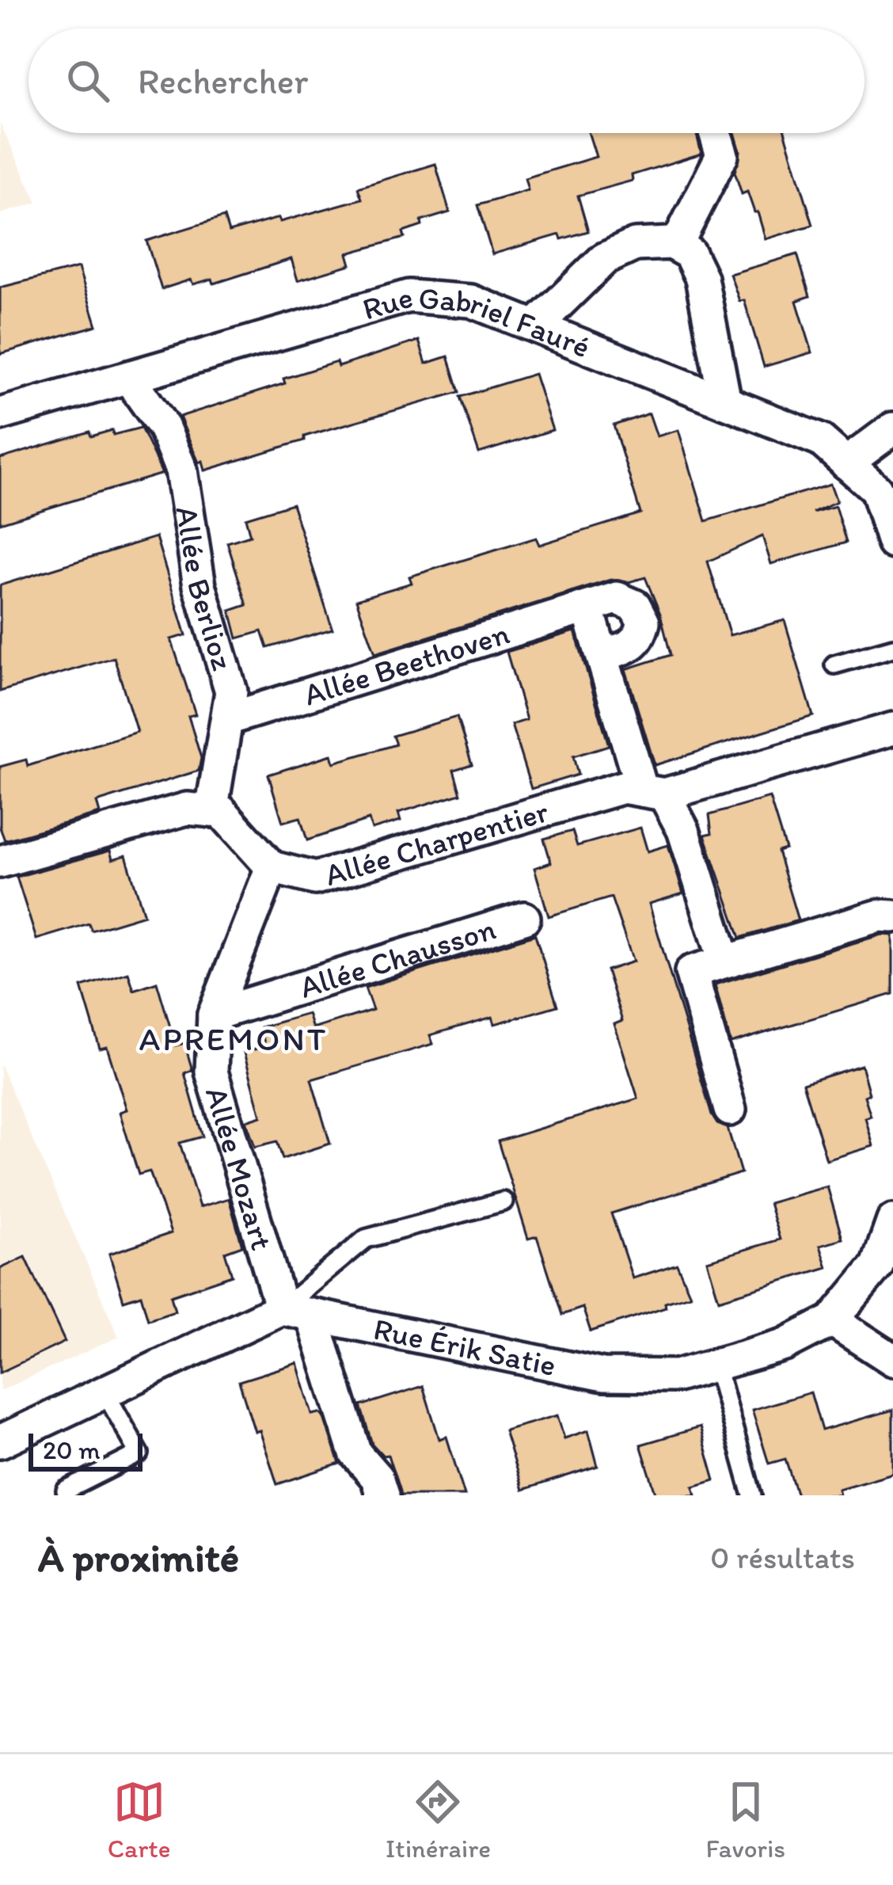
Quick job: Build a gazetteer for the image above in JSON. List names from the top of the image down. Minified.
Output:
{"streets":{"street":["Rue Gabriel Fauré","Allée Berlioz","Allée Beethoven","Allée Charpentier","Allée Chausson","Allée Mozart","Rue Érik Satie"]},"crossings":[["Rue Gabriel Fauré","Allée Berlioz"],["Allée Berlioz","Allée Beethoven"],["Allée Charpentier","Allée Mozart"],["Allée Chausson","Allée Mozart"],["Allée Mozart","Rue Érik Satie"]],"districts":["APREMONT"],"scale_bar":"20 m","page":{"search":"Rechercher","scale":"20 m","heading":["À proximité","0 résultats"],"nav":["Carte","Itinéraire","Favoris"]}}
